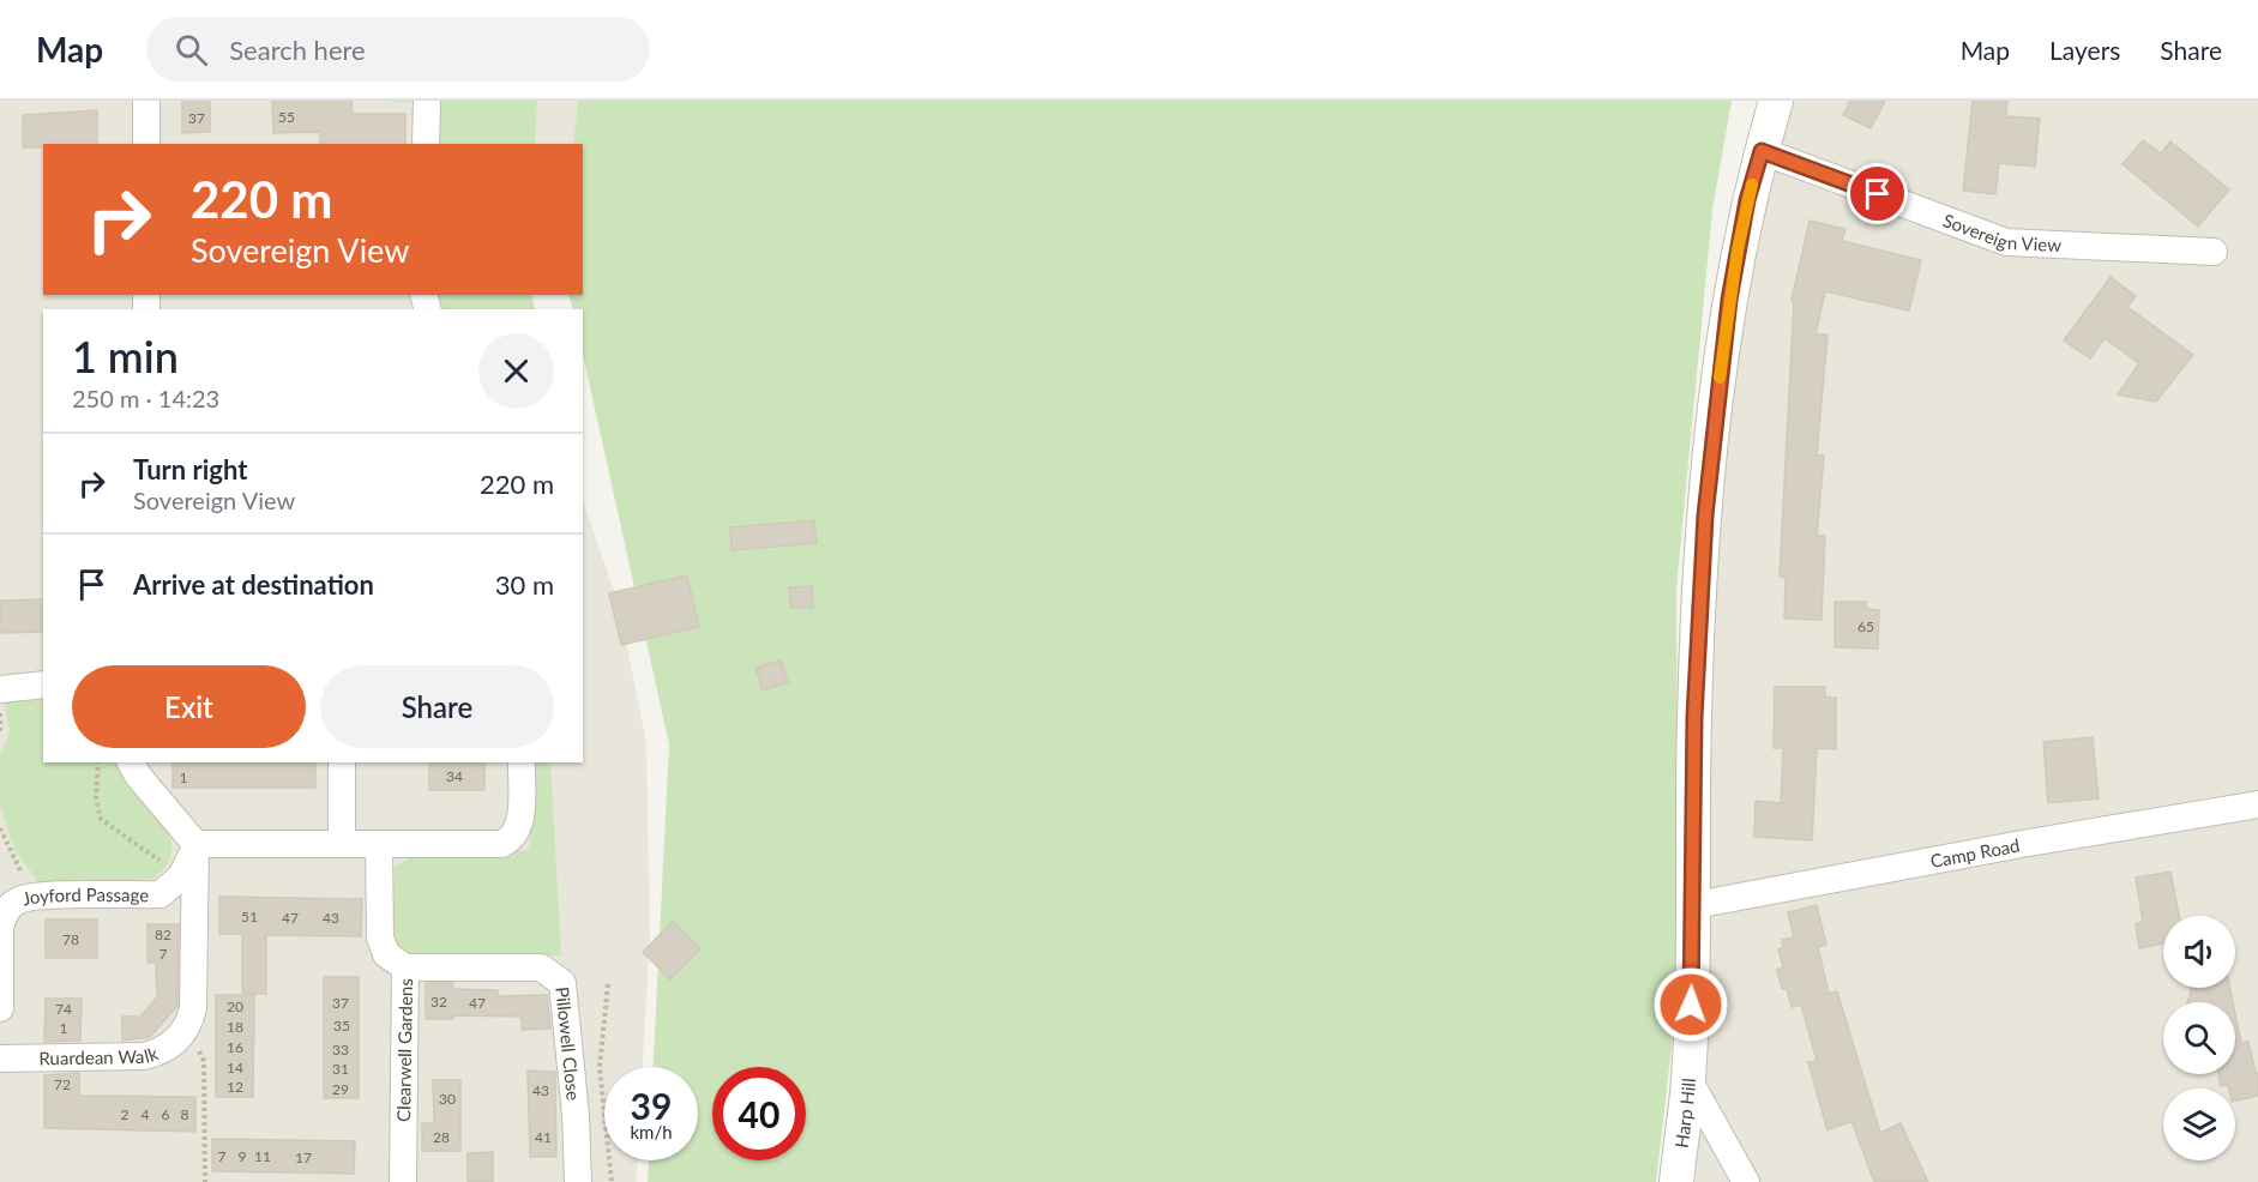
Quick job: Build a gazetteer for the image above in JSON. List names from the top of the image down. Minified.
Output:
{"streets":{"street":["Sovereign View","Camp Road","Joyford Passage","Pillowell Close","Clearwell Gardens","Ruardean Walk","Harp Hill"]},"crossings":[["Sovereign View","Harp Hill"],["Camp Road","Harp Hill"],["Pillowell Close","Clearwell Gardens"]],"house_numbers":["55","37","65","34","1","51","47","43","82","78","7","32","37","47","20","74","35","18","1","16","33","14","31","72","12","29","43","30","2","4","6","8","28","41","7","9","11","17"],"page":{"header":"Map","search":"Search here","nav":["Map","Layers","Share"],"turn":["220 m","Sovereign View"],"heading":["1 min","250 m · 14:23"],"list":[{"name":"Turn right","note":"Sovereign View","value":"220 m"},{"name":"Arrive at destination","value":"30 m"}],"buttons":["Exit","Share"],"speed":"39 km/h","limit":"40"}}
